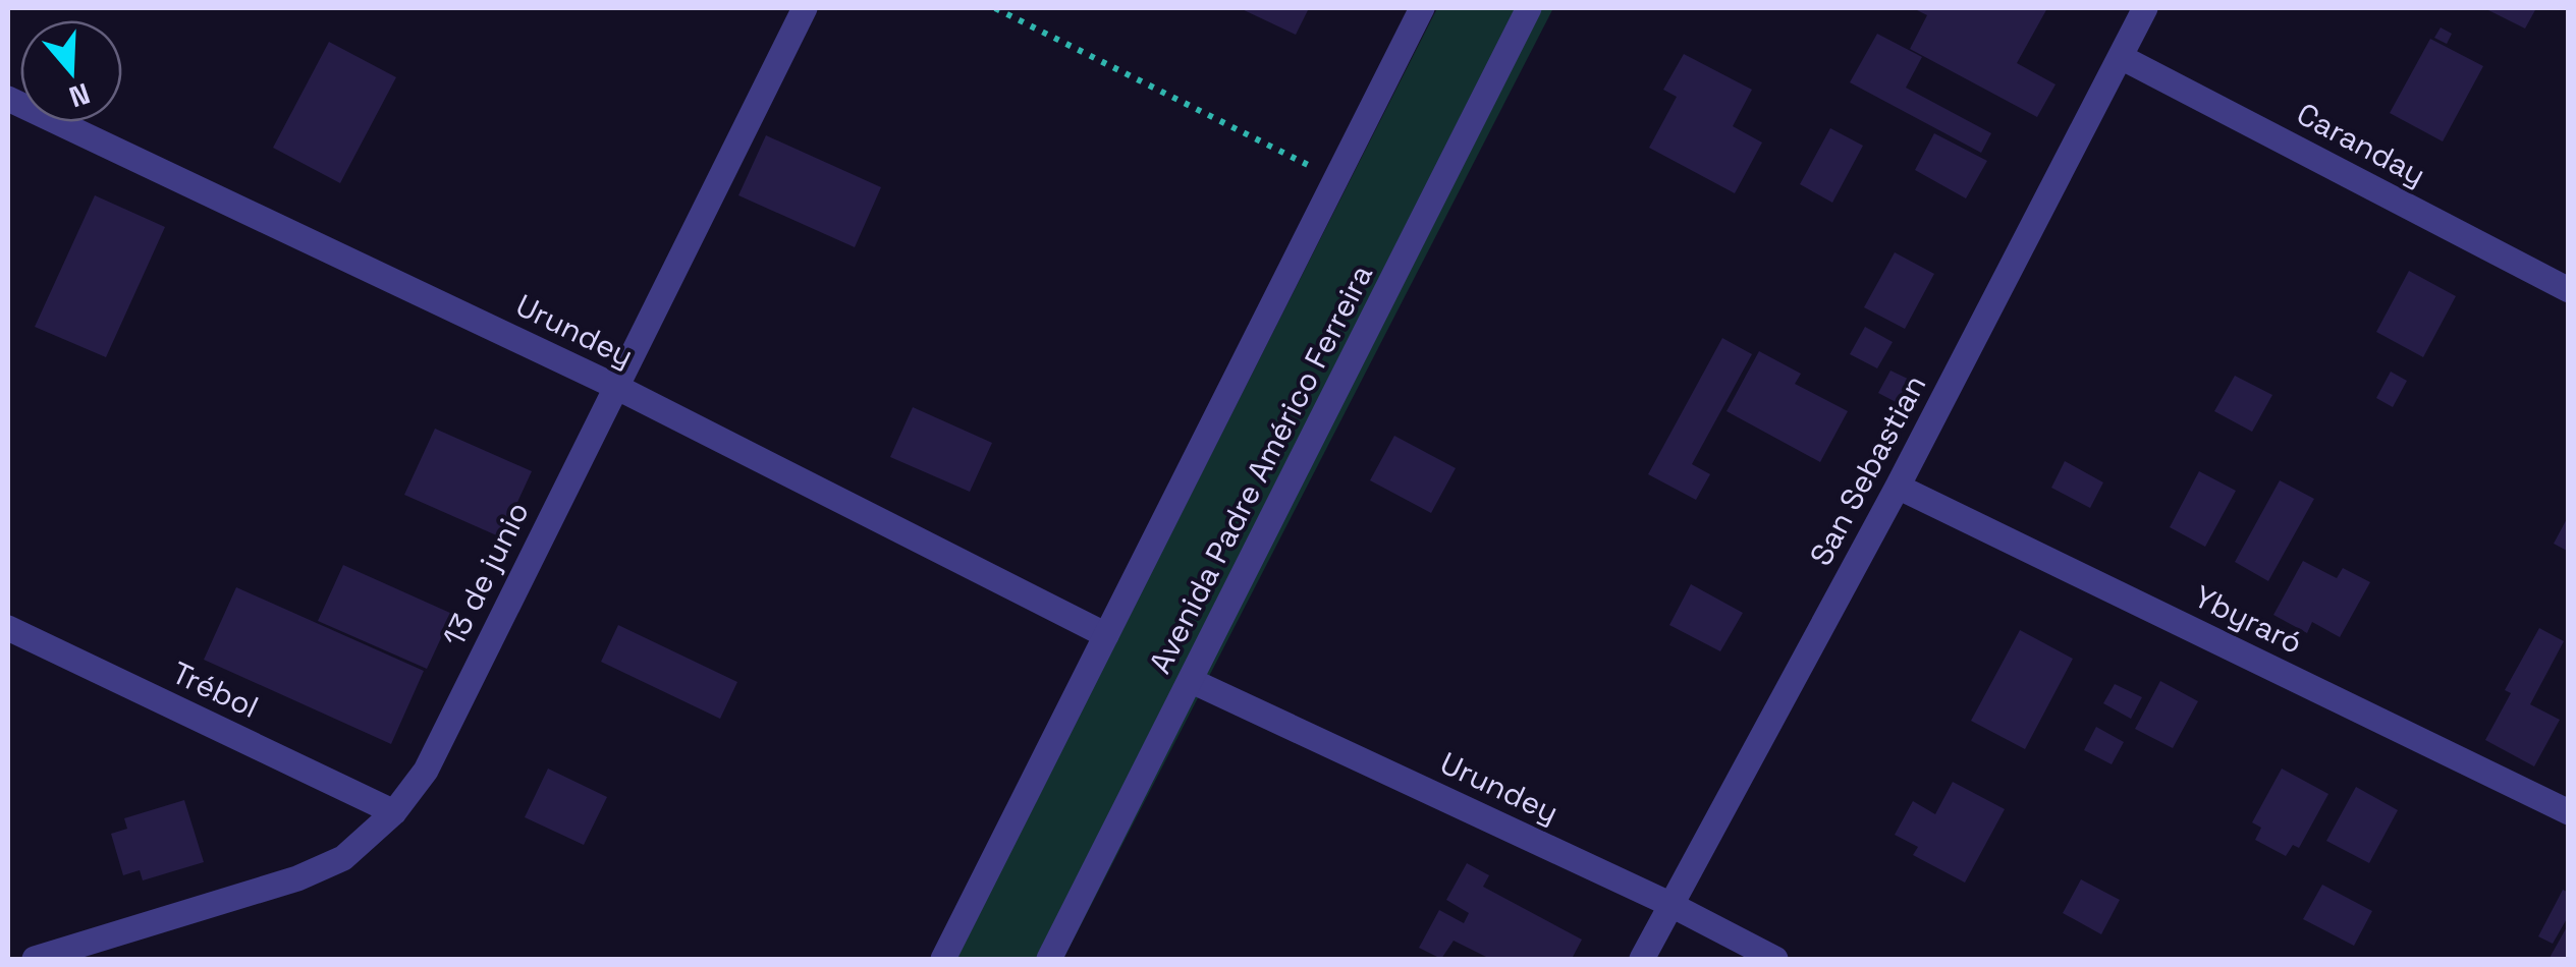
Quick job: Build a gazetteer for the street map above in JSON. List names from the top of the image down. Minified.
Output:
{"streets":{"street":["Caranday","Urundey","Avenida Padre Américo Ferreira","San Sebastian","13 de junio","Ybyraró","Trébol"]},"crossings":[["Caranday","San Sebastian"],["Urundey","Avenida Padre Américo Ferreira"],["Urundey","San Sebastian"],["Urundey","13 de junio"],["San Sebastian","Ybyraró"],["13 de junio","Trébol"]],"north":"bottom"}
